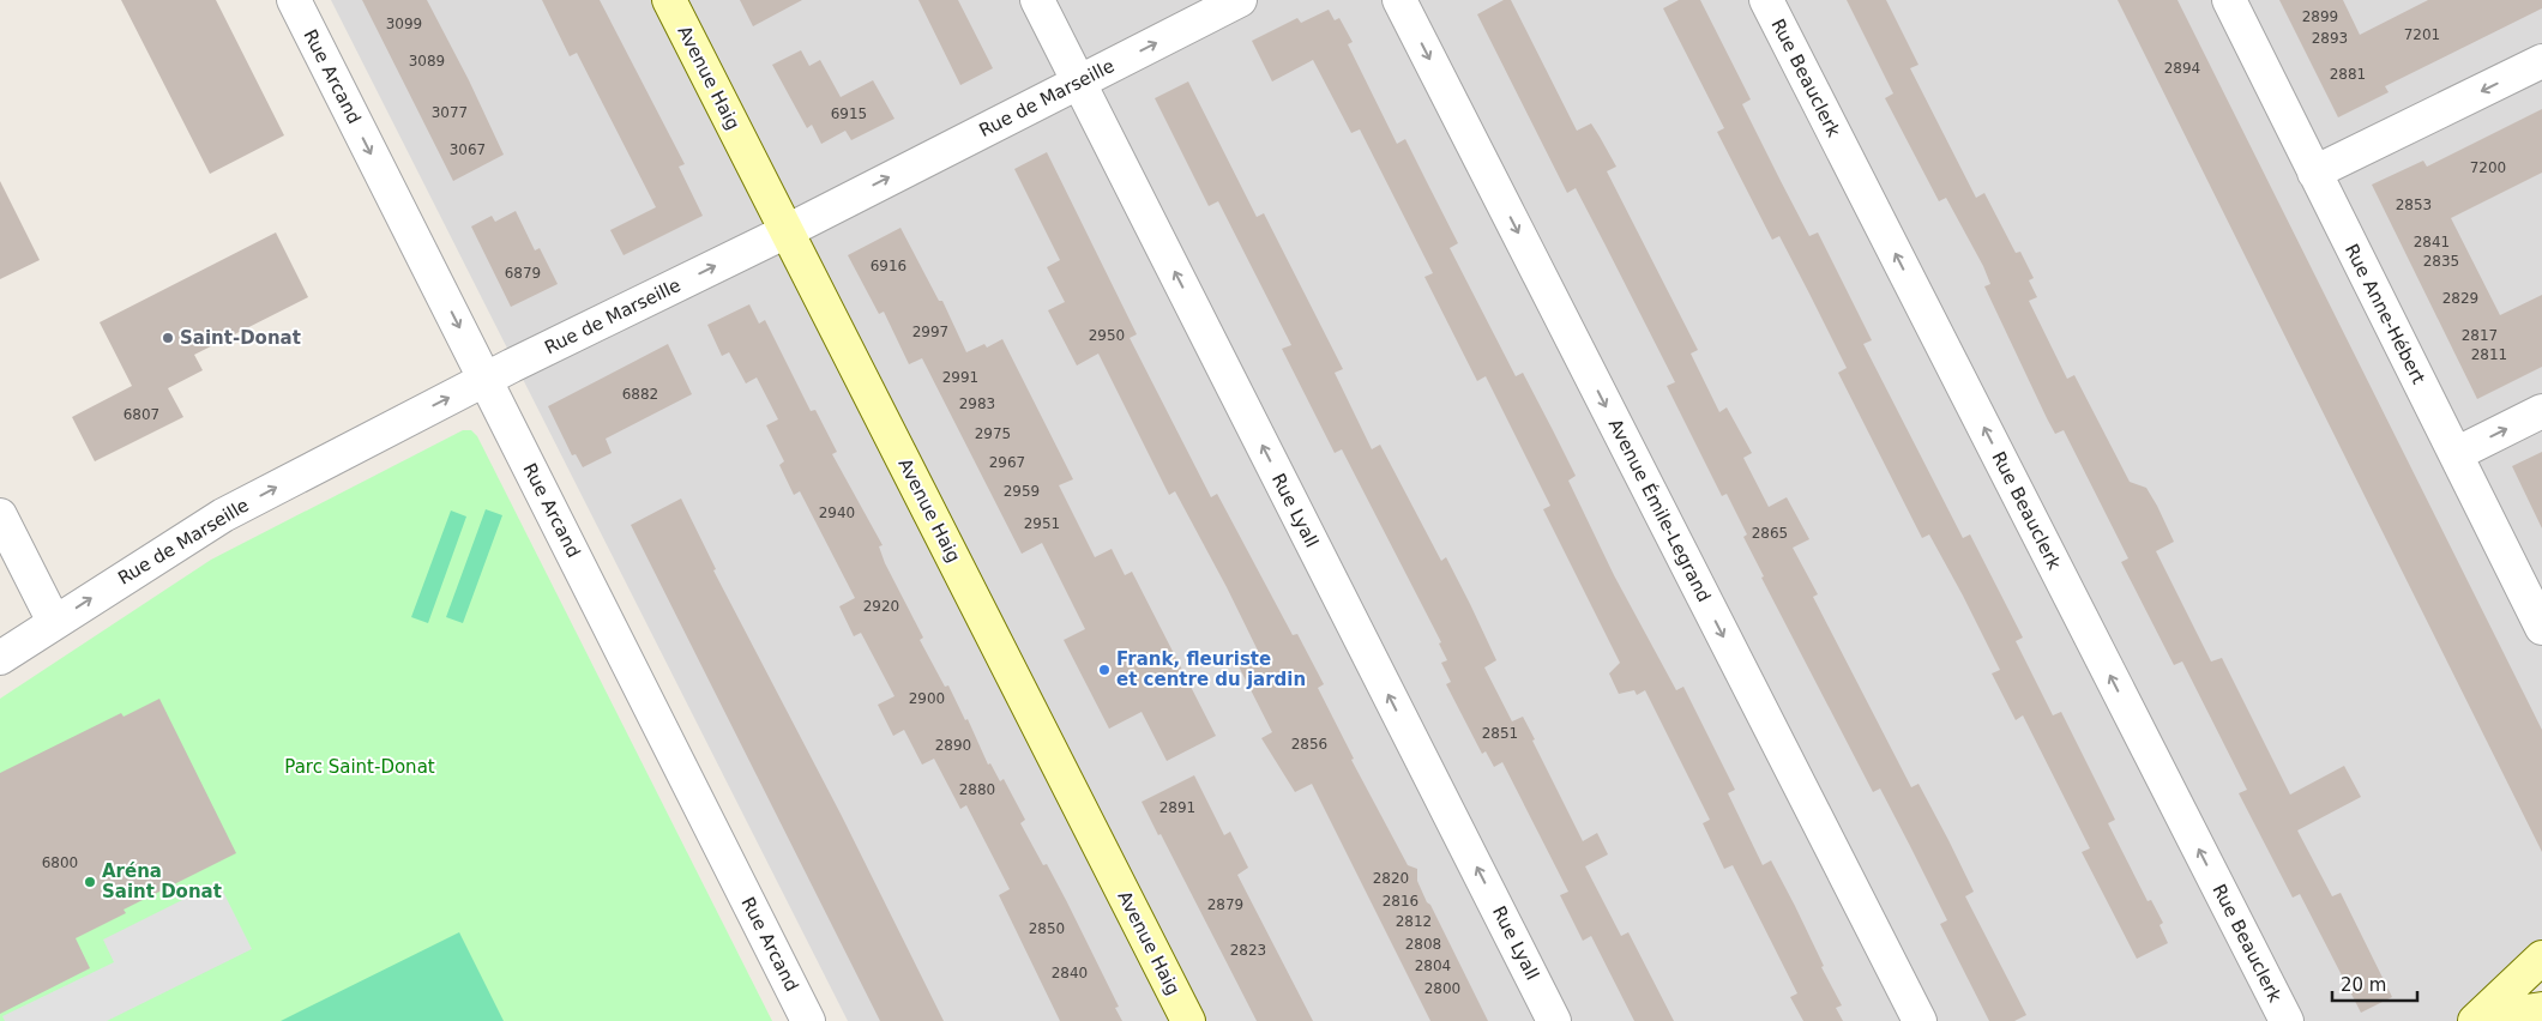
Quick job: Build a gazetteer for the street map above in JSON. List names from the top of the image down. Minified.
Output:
{"streets":{"street":["Rue Arcand","Avenue Haig","Rue Beauclerk","Rue de Marseille","Rue Anne-Hébert","Rue Lyall","Avenue Émile-Legrand"]},"crossings":[["Rue Arcand","Rue de Marseille"],["Avenue Haig","Rue de Marseille"],["Rue de Marseille","Rue Lyall"]],"one_way":["Rue Arcand","Rue Beauclerk","Rue de Marseille","Rue Lyall","Avenue Émile-Legrand"],"parks":["Parc Saint-Donat"],"places":["Saint-Donat","Frank, fleuriste et centre du jardin","Aréna Saint Donat"],"house_numbers":["2899","3099","7201","2893","3089","2894","2881","3077","6915","3067","7200","2853","2841","2835","6916","6879","2829","2997","2950","2817","2811","2991","6882","2983","6807","2975","2967","2959","2940","2951","2865","2920","2900","2851","2856","2890","2880","2891","6800","2820","2816","2879","2812","2850","2808","2823","2804","2840","2800"],"scale_bar":"20 m"}
